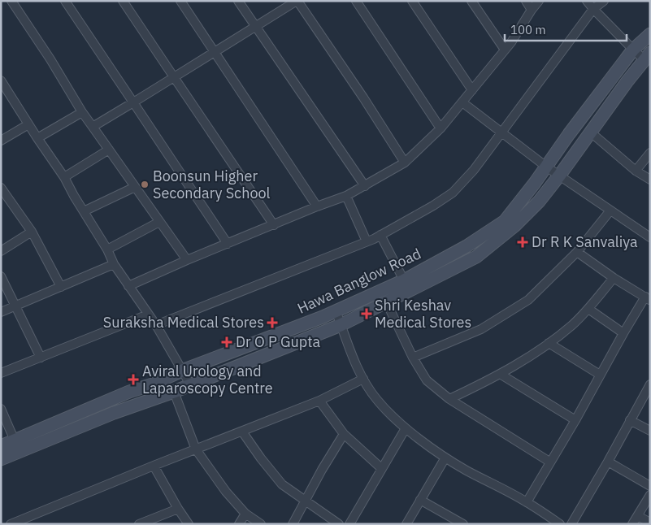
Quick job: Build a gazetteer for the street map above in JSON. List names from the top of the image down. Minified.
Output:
{"streets":{"street":["Hawa Banglow Road"]},"places":{"other":["Boonsun Higher Secondary School"],"health":["Dr R K Sanvaliya","Shri Keshav Medical Stores","Suraksha Medical Stores","Dr O P Gupta","Aviral Urology and Laparoscopy Centre"]},"scale_bar":"100 m"}
